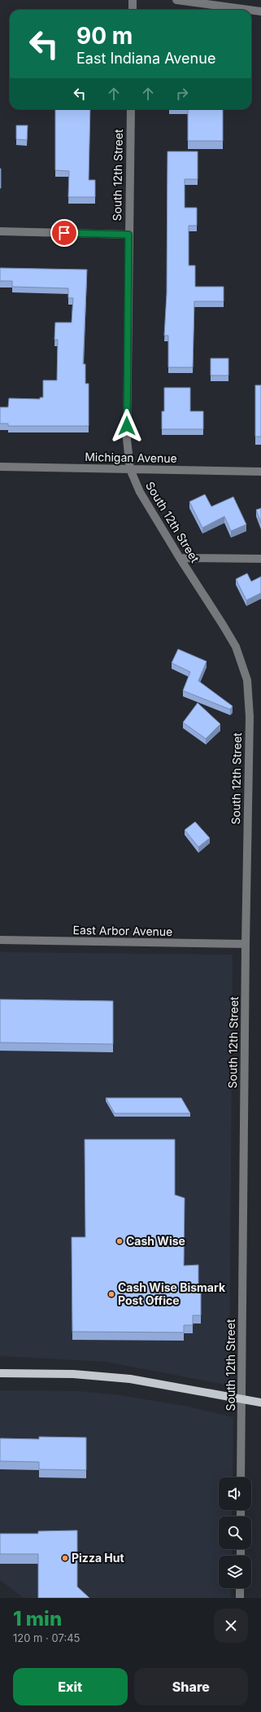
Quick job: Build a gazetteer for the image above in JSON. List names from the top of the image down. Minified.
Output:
{"streets":{"street":["South 12th Street","Michigan Avenue","East Arbor Avenue"]},"crossings":[["South 12th Street","Michigan Avenue"],["South 12th Street","East Arbor Avenue"]],"places":["Cash Wise","Cash Wise Bismark Post Office","Pizza Hut"],"page":{"turn":["90 m","East Indiana Avenue"],"heading":["1 min","120 m · 07:45"],"buttons":["Exit","Share"]}}
